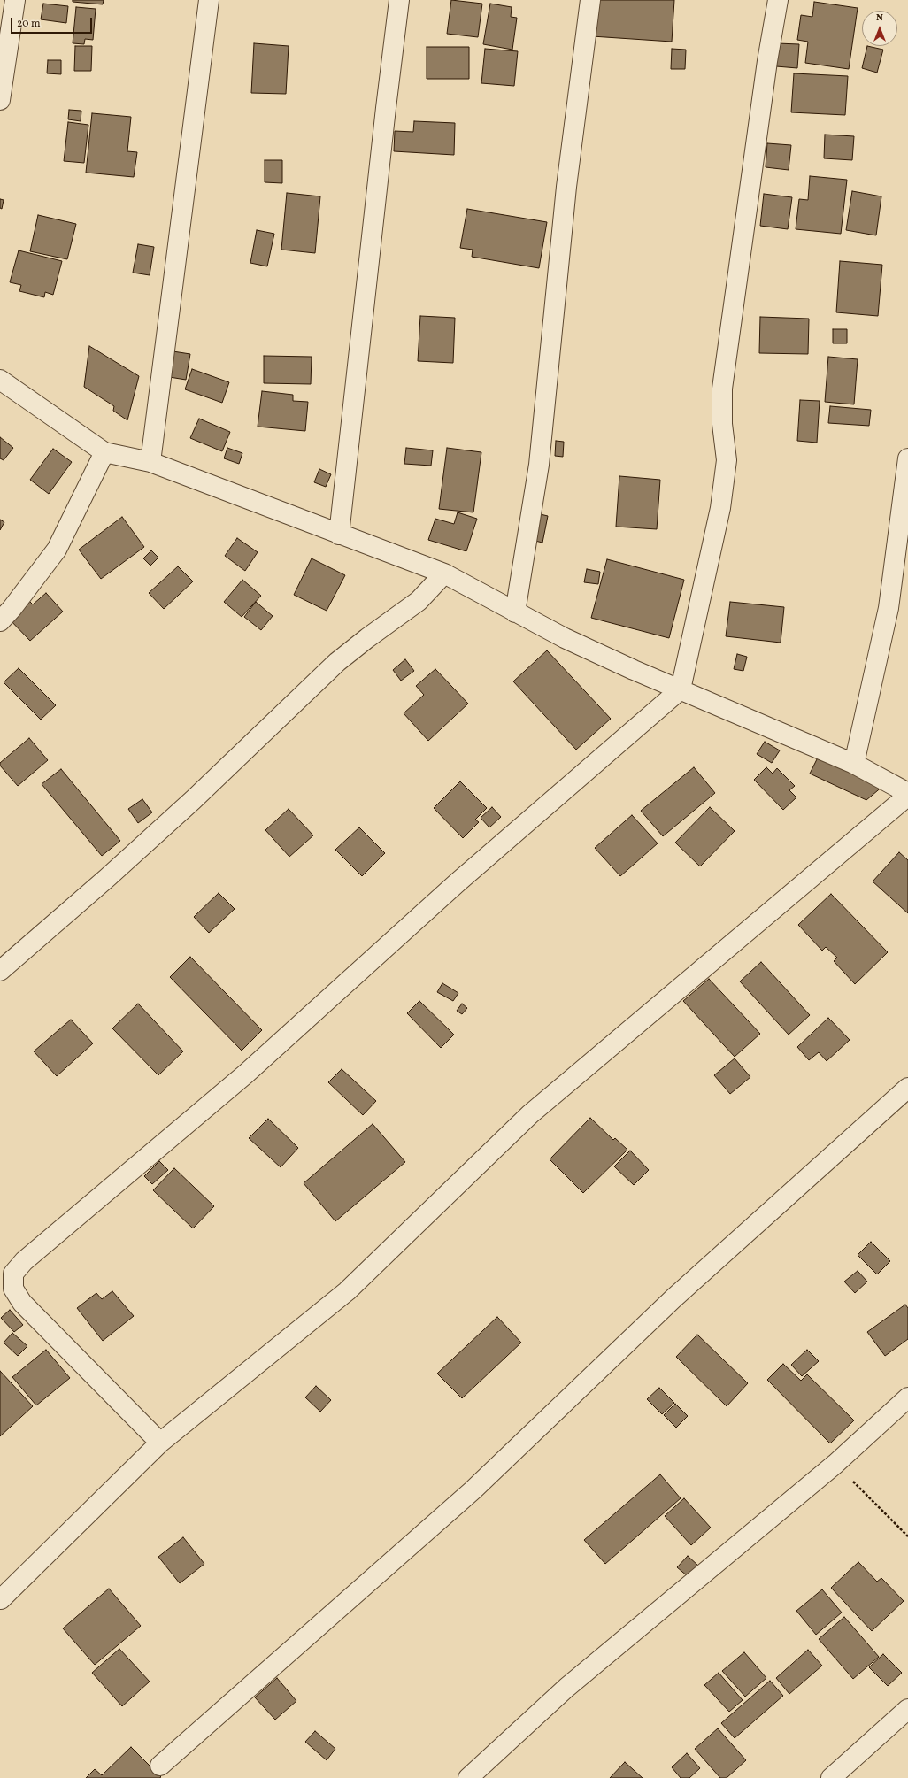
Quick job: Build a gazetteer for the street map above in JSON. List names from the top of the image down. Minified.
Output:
{"scale_bar":"20 m","north":"top"}
